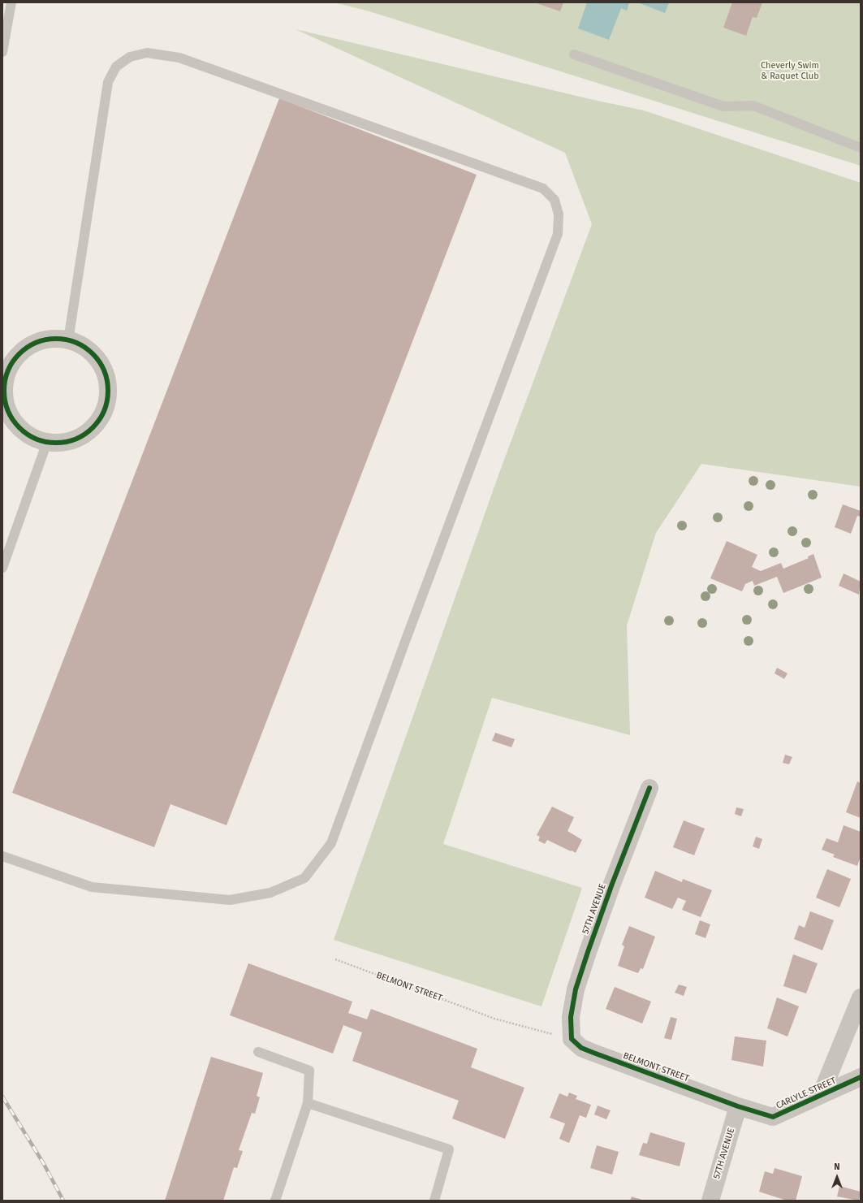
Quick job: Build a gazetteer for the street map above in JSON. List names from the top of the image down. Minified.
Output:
{"streets":{"street":["57TH AVENUE","BELMONT STREET","CARLYLE STREET"]},"crossings":[["57TH AVENUE","BELMONT STREET"],["57TH AVENUE","CARLYLE STREET"],["BELMONT STREET","CARLYLE STREET"]],"parks":["Cheverly Swim & Raquet Club"],"north":"top"}
